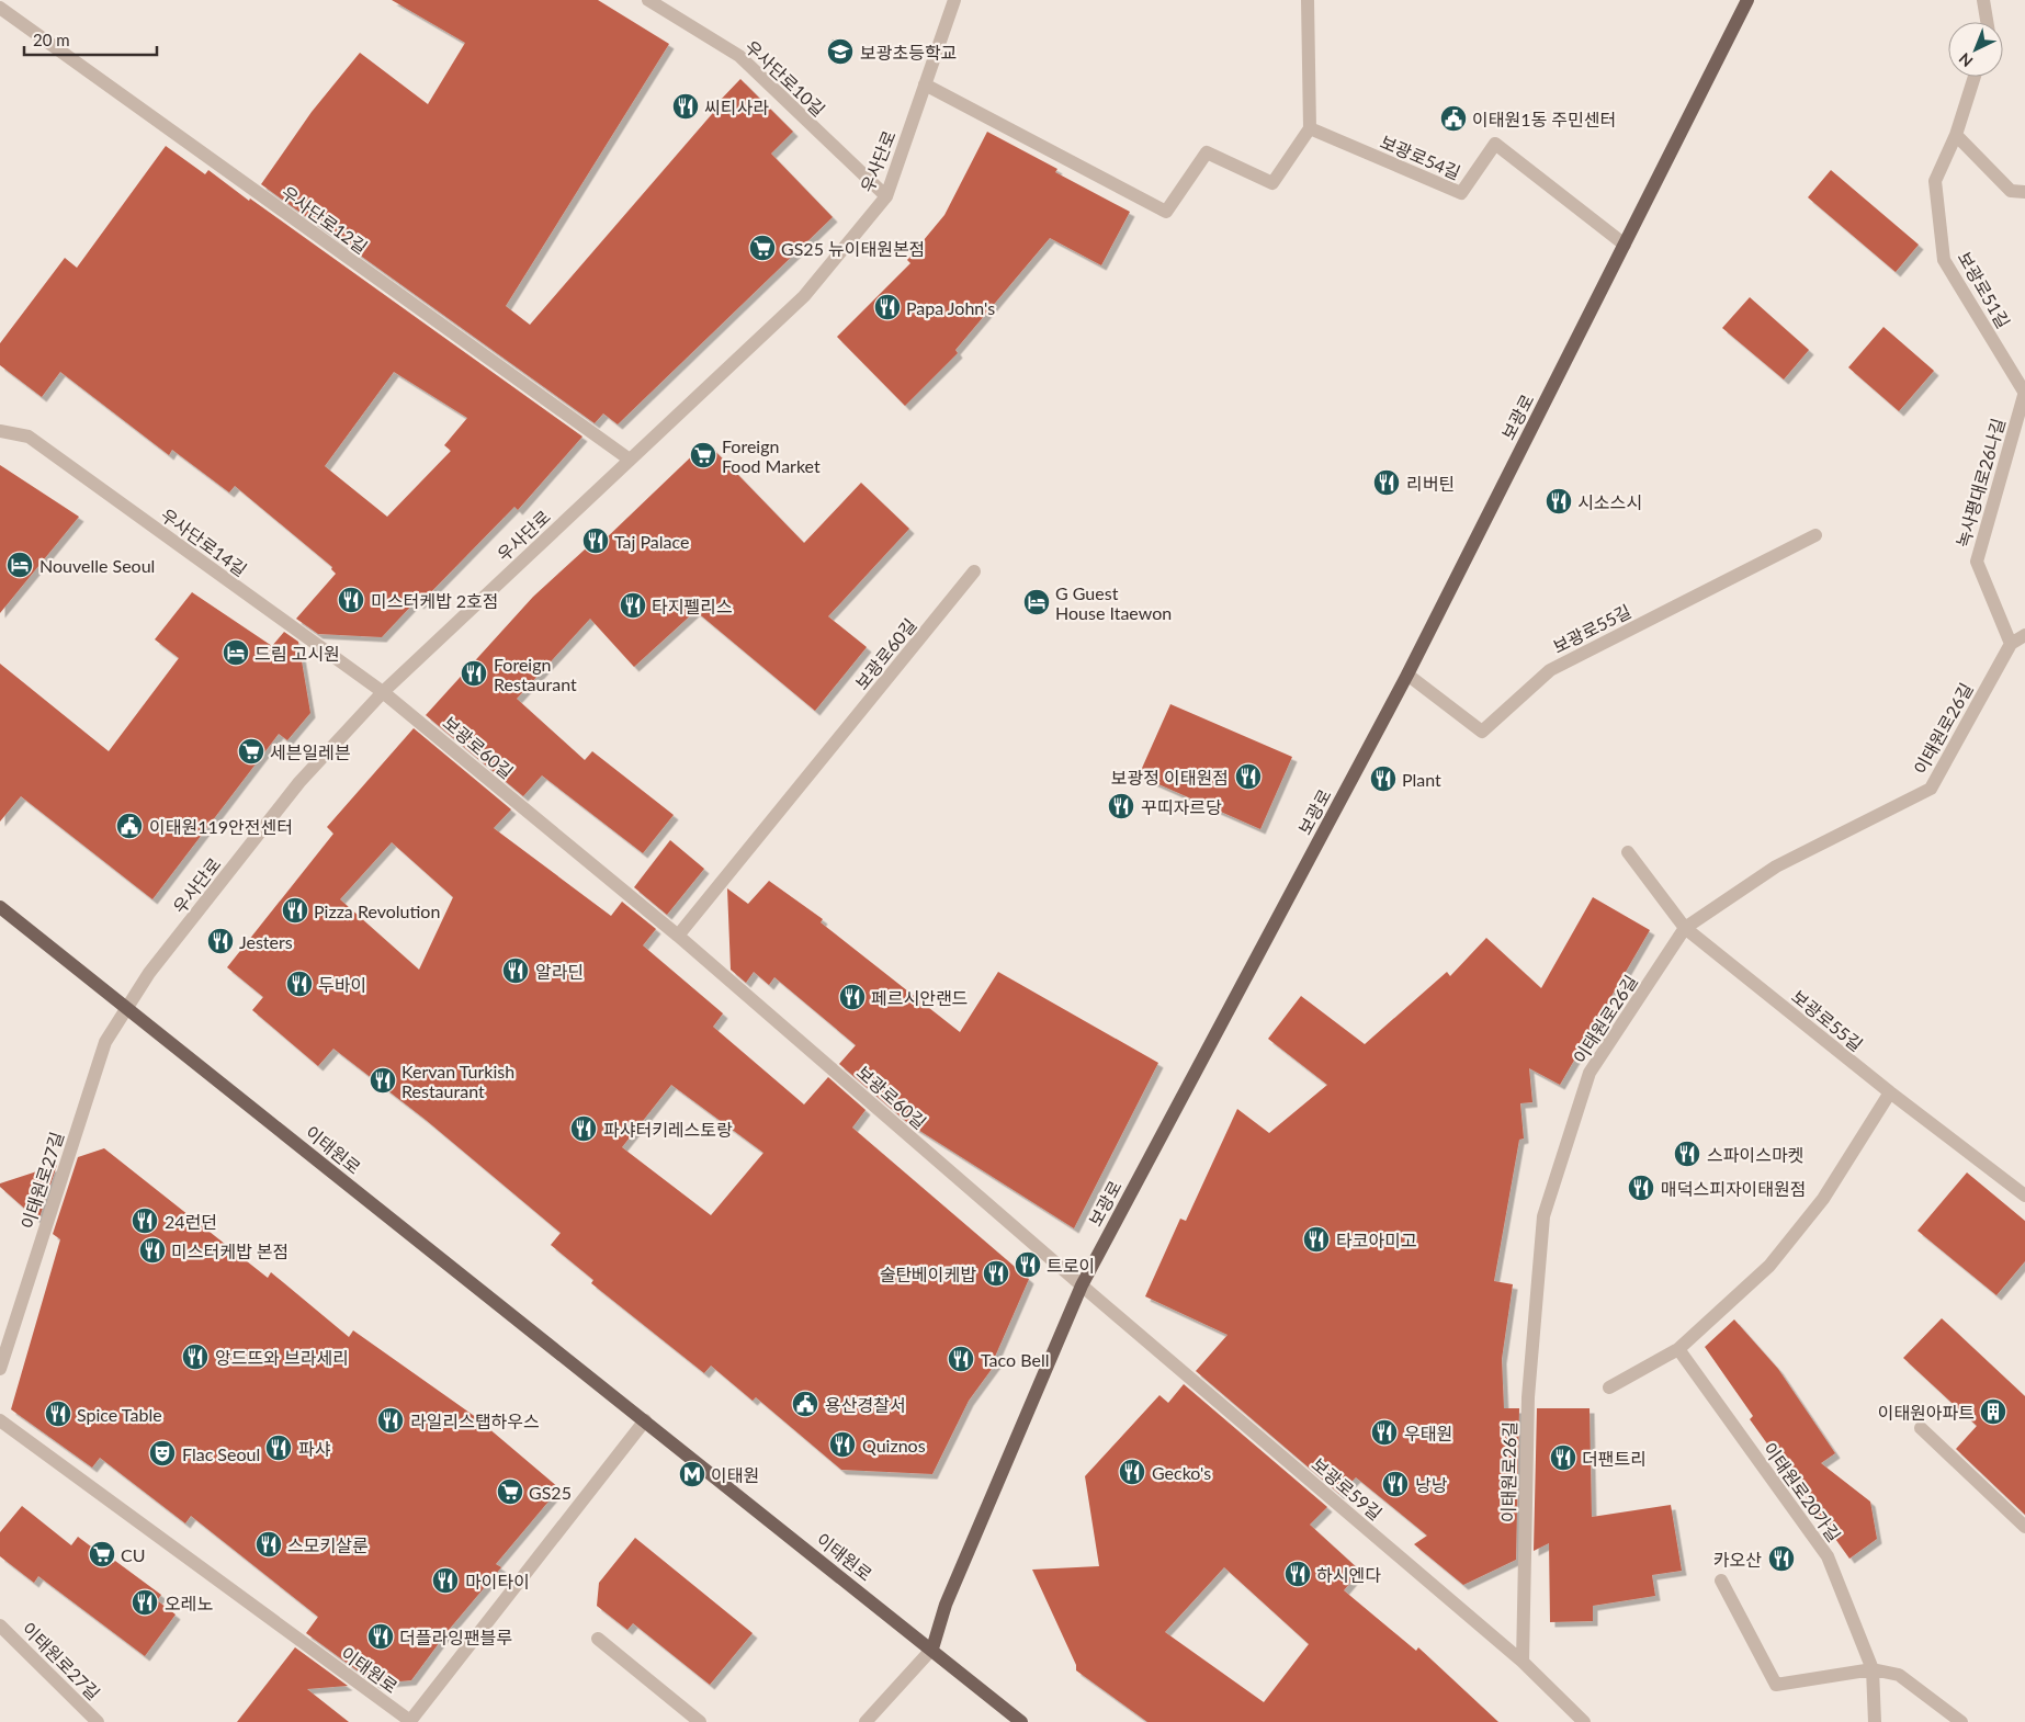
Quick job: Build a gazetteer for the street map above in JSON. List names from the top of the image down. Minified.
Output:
{"streets":{"main road":["보광로","이태원로"],"street":["우사단로10길","보광로54길","우사단로","우사단로12길","보광로51길","녹사평대로26나길","우사단로14길","보광로55길","보광로60길","이태원로26길","이태원로27길","보광로59길","이태원로20가길"]},"crossings":[["우사단로10길","우사단로"],["보광로54길","보광로"],["우사단로","우사단로12길"],["우사단로","우사단로14길"],["우사단로","보광로60길"],["우사단로","이태원로"],["우사단로","이태원로27길"],["보광로51길","녹사평대로26나길"],["보광로","보광로55길"],["보광로","보광로60길"],["보광로","이태원로"],["보광로","보광로59길"],["녹사평대로26나길","이태원로26길"],["우사단로14길","보광로60길"],["보광로55길","이태원로26길"],["보광로60길","보광로59길"],["이태원로26길","보광로59길"],["이태원로","이태원로27길"]],"places":{"school or university":["보광초등학교"],"restaurant":["씨티사라","Papa John's","리버틴","시소스시","Taj Palace","미스터케밥 2호점","타지펠리스","Foreign Restaurant","보광정 이태원점","Plant","꾸띠자르당","Pizza Revolution","Jesters","알라딘","두바이","페르시안랜드","Kervan Turkish Restaurant","파샤터키레스토랑","스파이스마켓","매덕스피자이태원점","24런던","타코아미고","미스터케밥 본점","트로이","술탄베이케밥","앙드뜨와 브라세리","Taco Bell","Spice Table","라일리스탭하우스","우태원","Quiznos","파샤","더팬트리","Gecko's","낭낭","스모키살룬","카오산","하시엔다","마이타이","오레노","더플라잉팬블루"],"public building":["이태원1동 주민센터","이태원119안전센터","용산경찰서"],"supermarket":["GS25 뉴이태원본점","Foreign Food Market","세븐일레븐","GS25","CU"],"hotel":["Nouvelle Seoul","G Guest House Itaewon","드림 고시원"],"building":["이태원아파트"],"theatre":["Flac Seoul"],"metro station":["이태원"]},"scale_bar":"20 m","north":"bottom left"}
